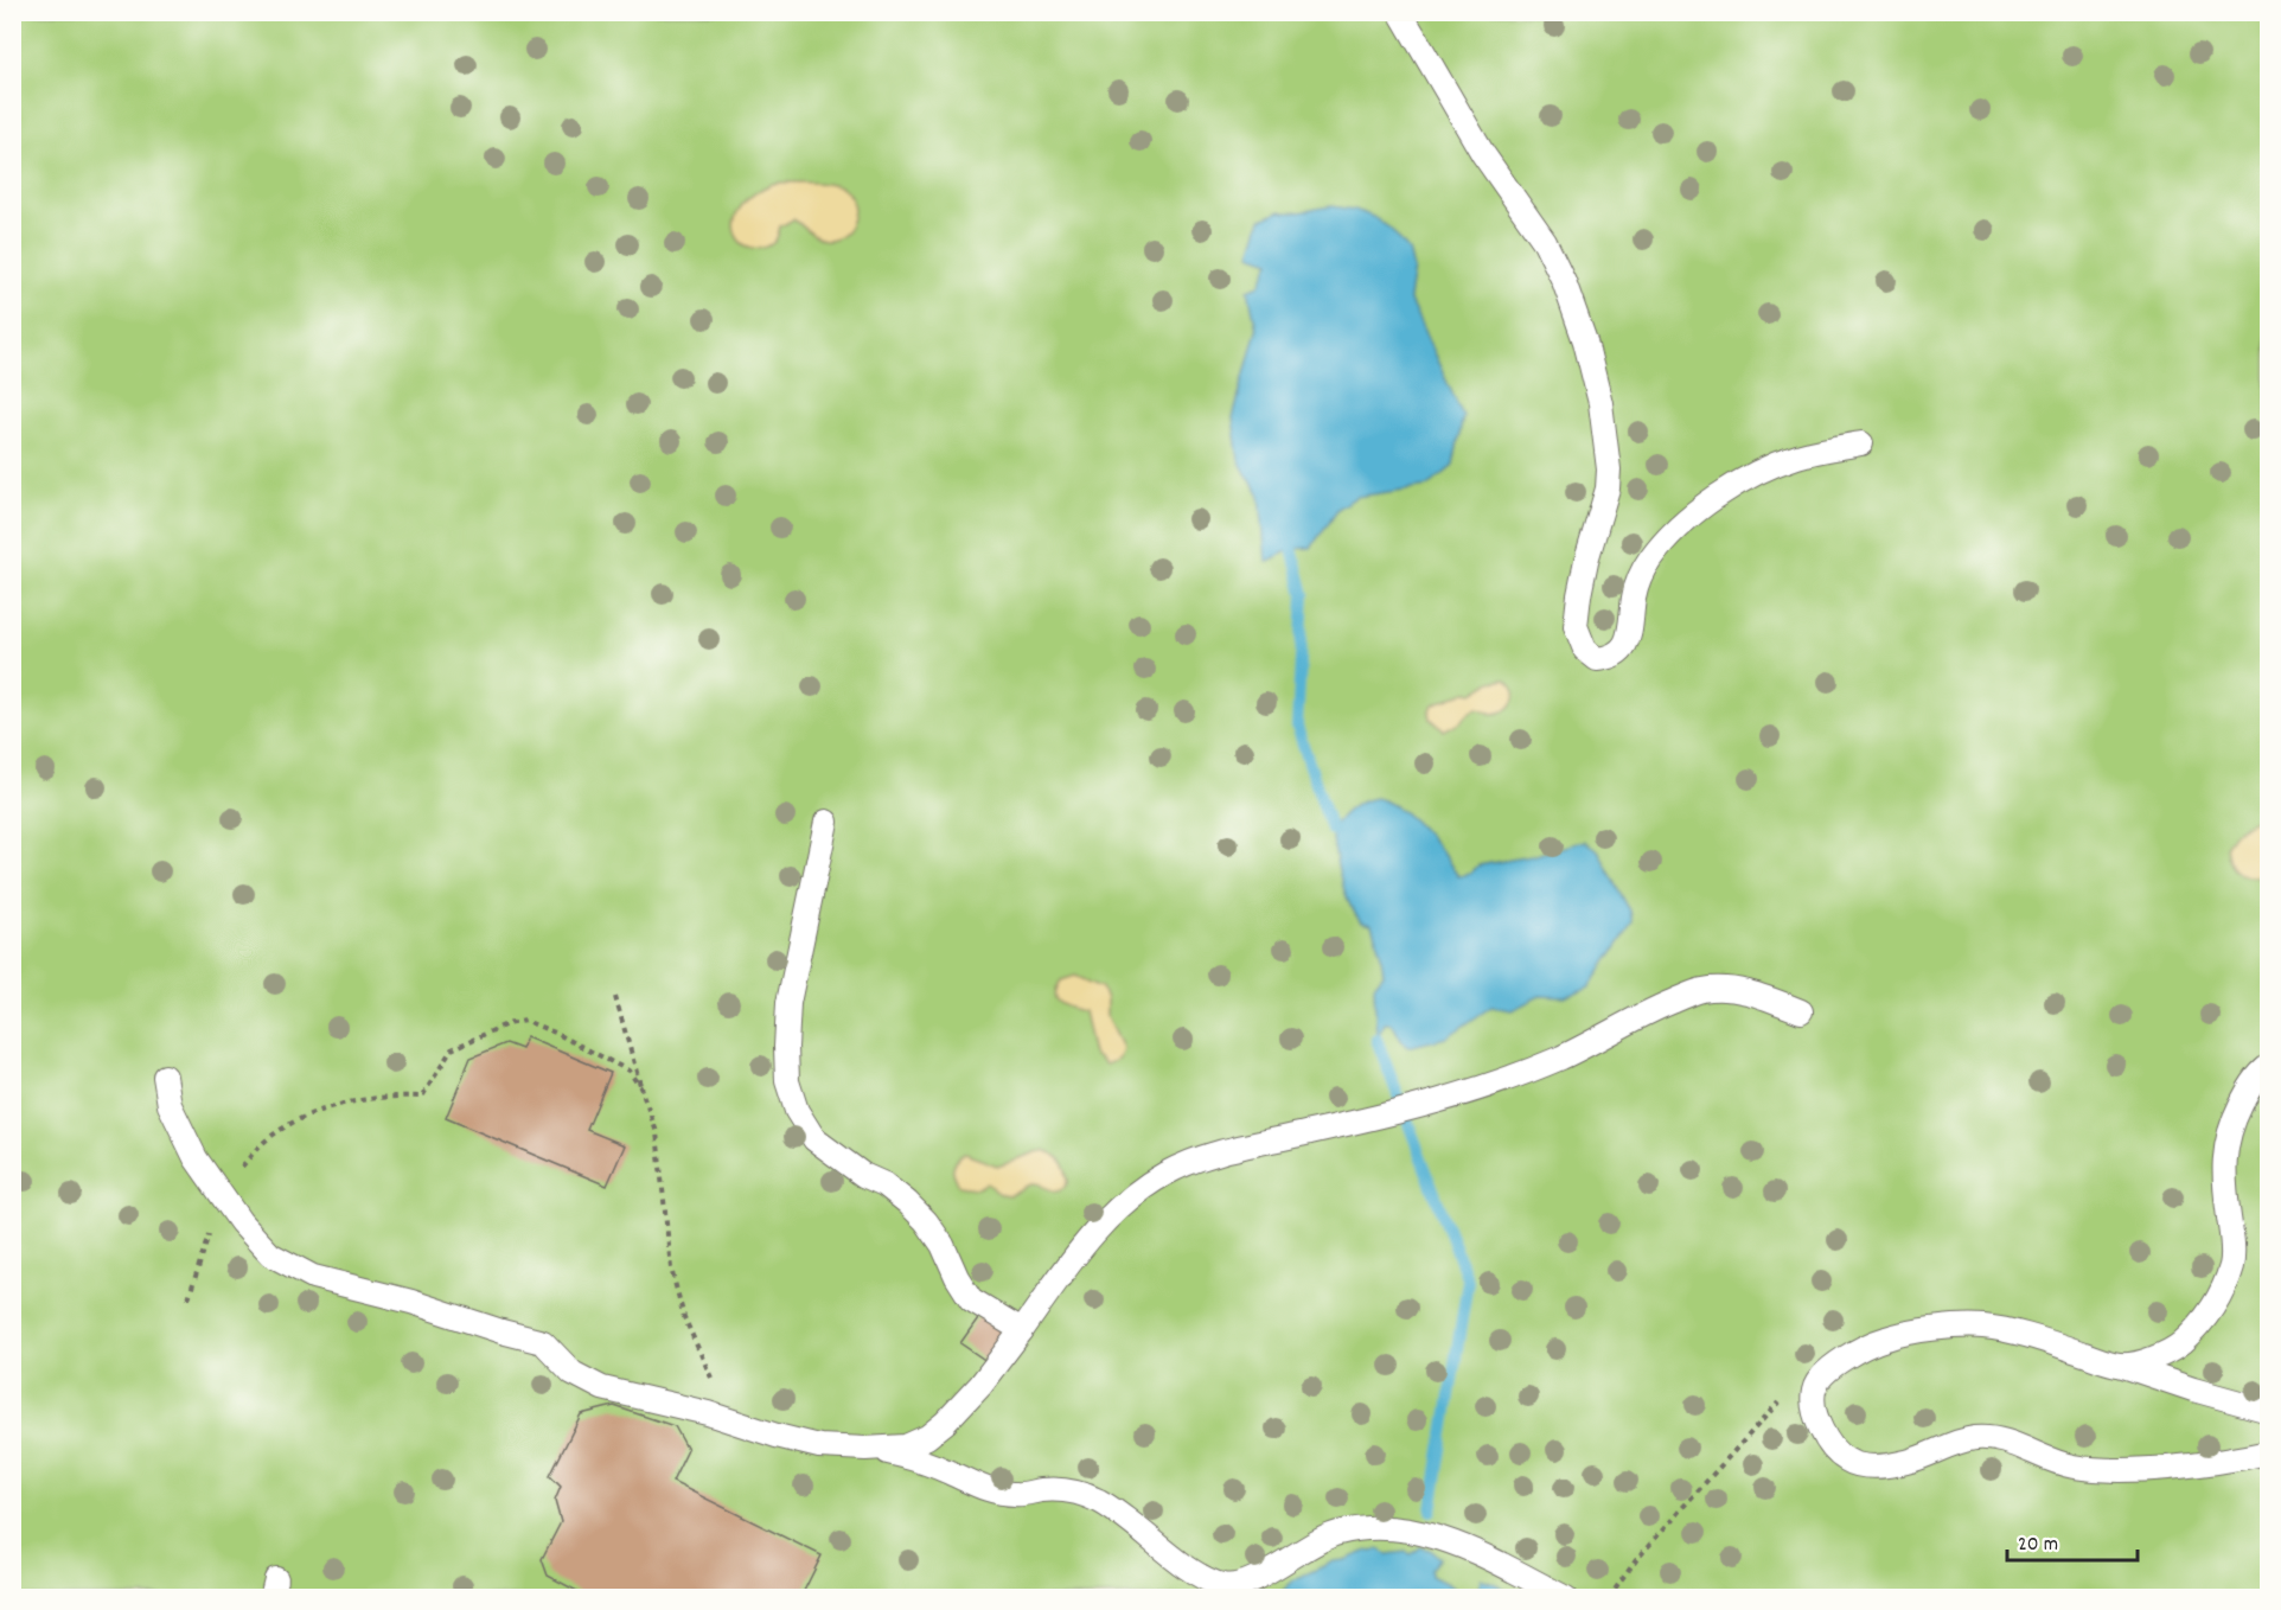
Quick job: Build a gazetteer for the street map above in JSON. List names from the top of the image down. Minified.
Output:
{"scale_bar":"20 m"}
